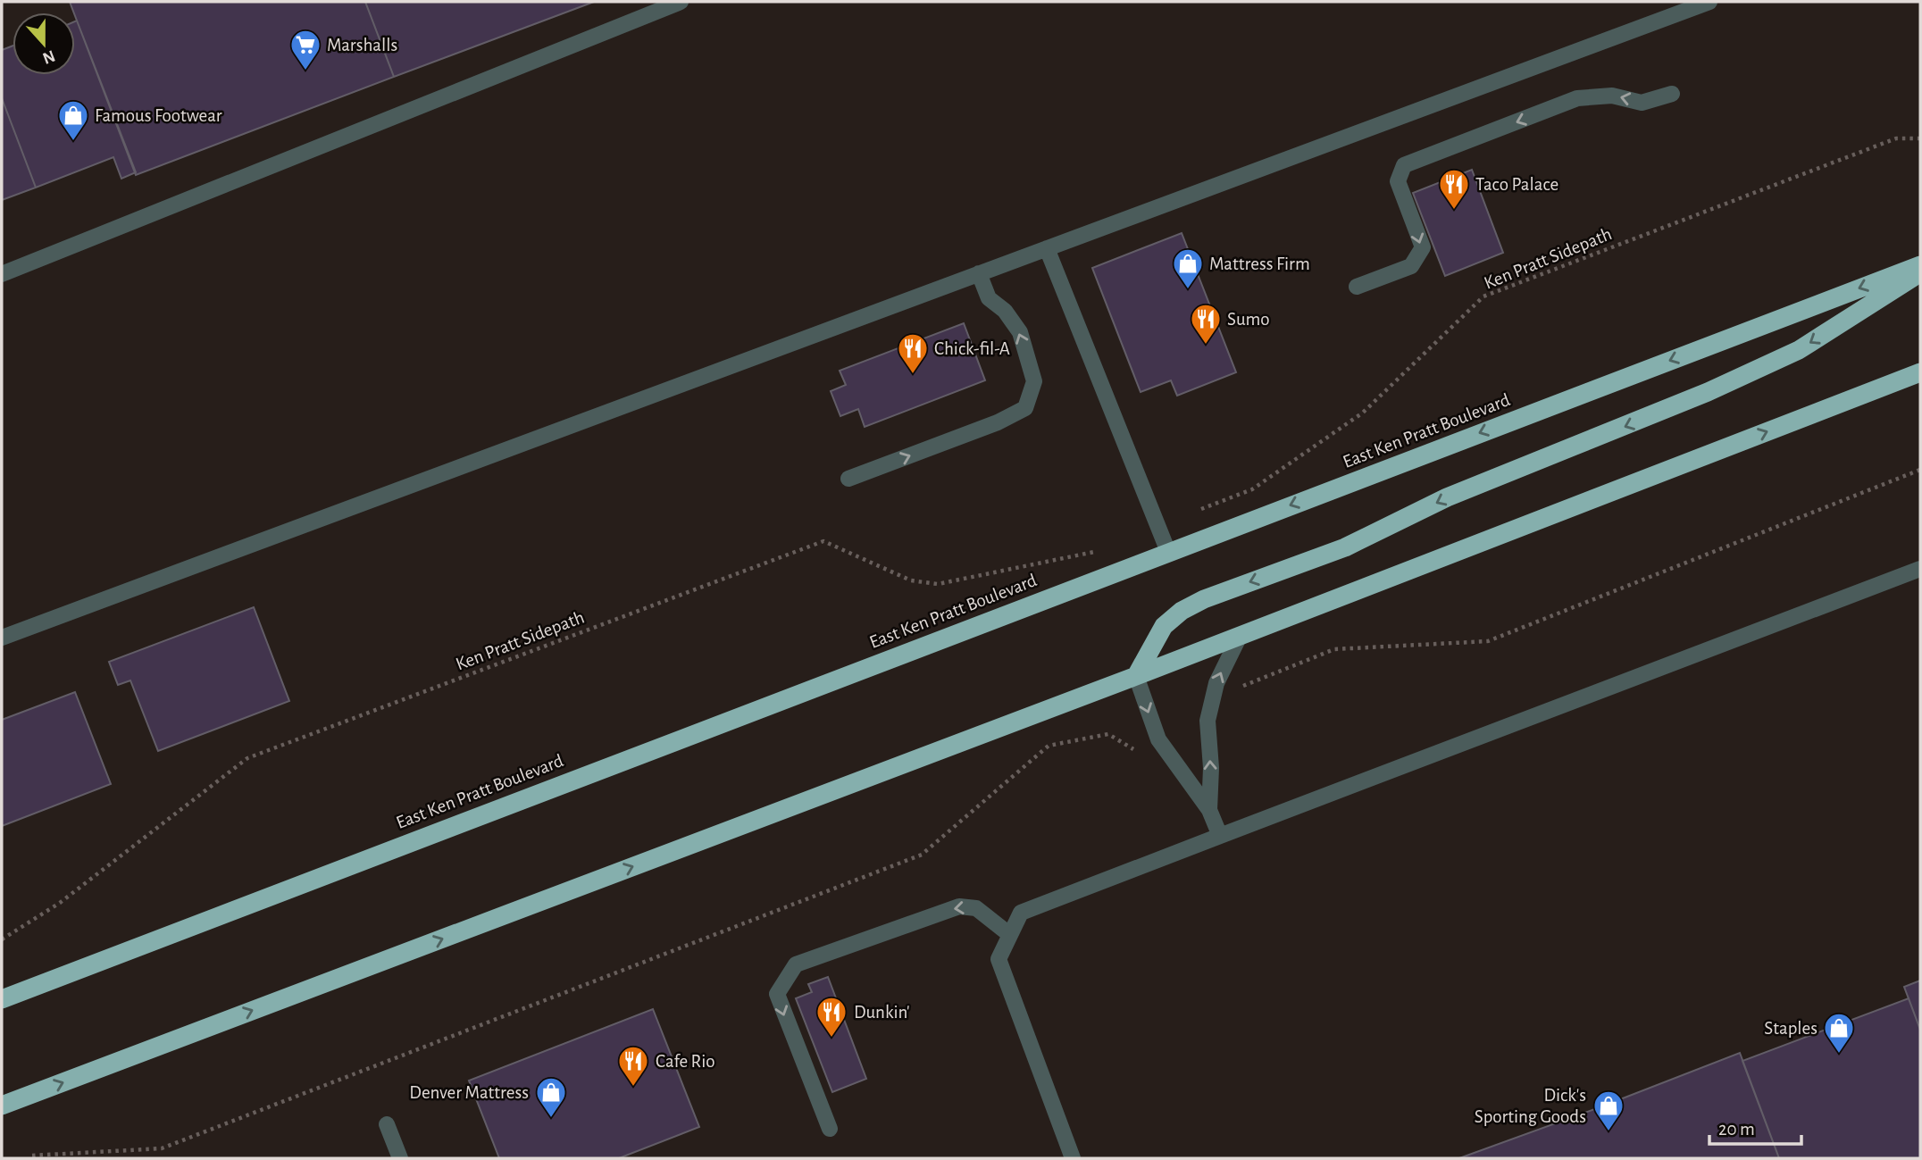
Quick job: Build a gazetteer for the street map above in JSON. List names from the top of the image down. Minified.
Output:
{"streets":{"highway":["East Ken Pratt Boulevard"],"path":["Ken Pratt Sidepath"]},"places":{"supermarket":["Marshalls"],"shop":["Famous Footwear","Mattress Firm","Staples","Denver Mattress","Dick's Sporting Goods"],"restaurant":["Taco Palace","Sumo","Chick-fil-A","Dunkin'","Cafe Rio"]},"scale_bar":"20 m","north":"bottom"}
